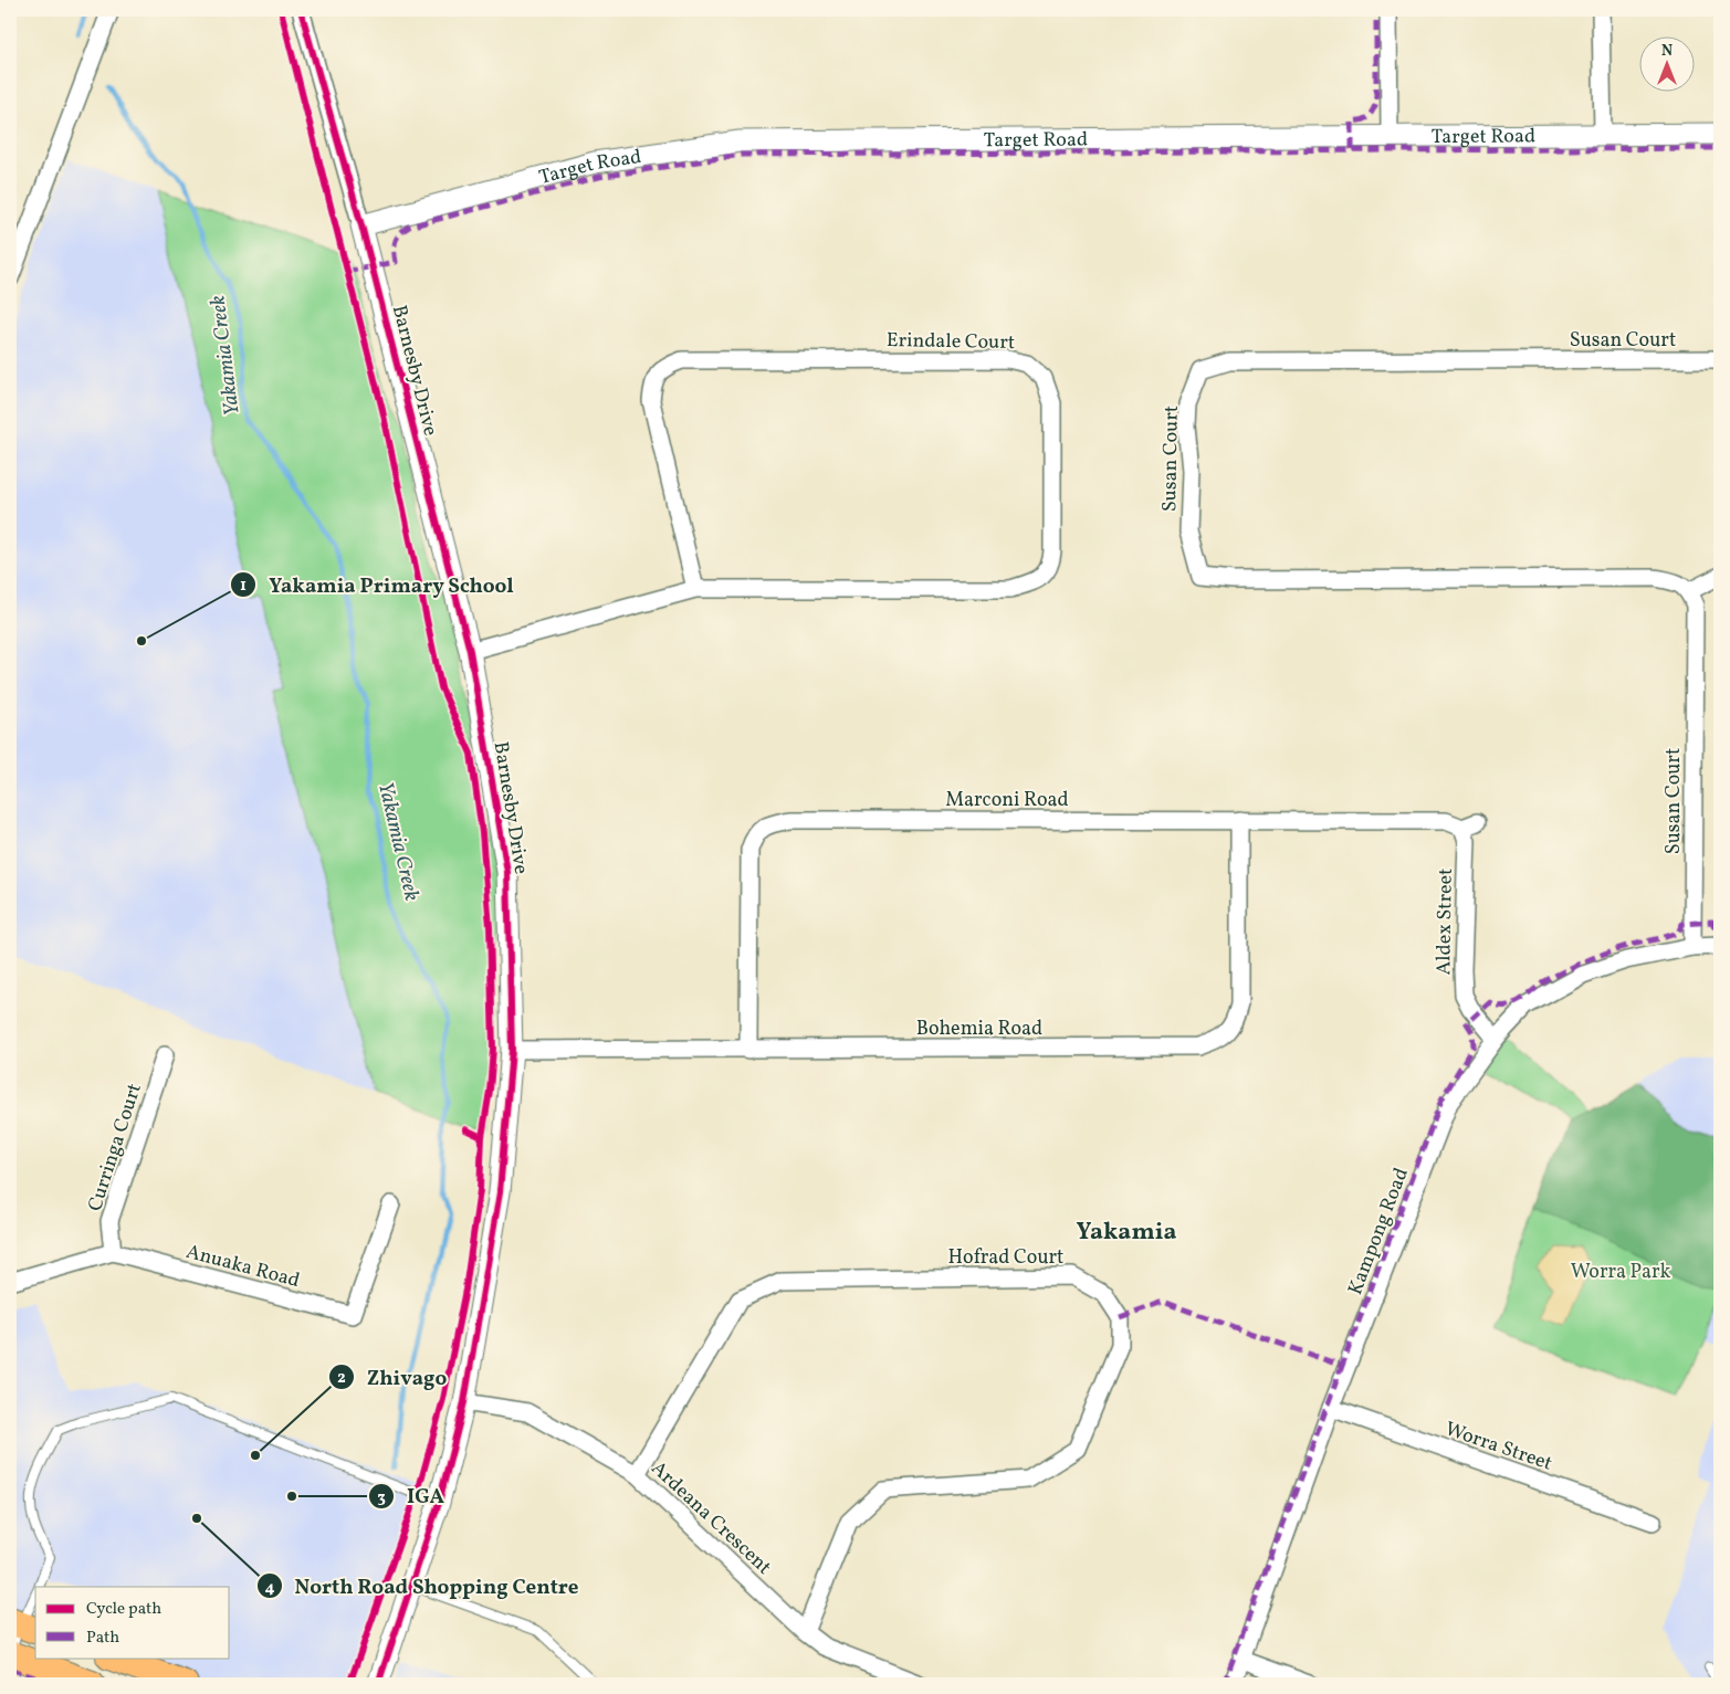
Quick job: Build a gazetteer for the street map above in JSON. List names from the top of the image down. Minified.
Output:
{"streets":{"street":["Target Road","Susan Court","Erindale Court","Barnesby Drive","Marconi Road","Aldex Street","Bohemia Road","Curringa Court","Kampong Road","Hofrad Court","Anuaka Road","Worra Street","Ardeana Crescent"]},"crossings":[["Target Road","Barnesby Drive"],["Susan Court","Kampong Road"],["Erindale Court","Barnesby Drive"],["Barnesby Drive","Bohemia Road"],["Barnesby Drive","Ardeana Crescent"],["Marconi Road","Aldex Street"],["Marconi Road","Bohemia Road"],["Aldex Street","Kampong Road"],["Curringa Court","Anuaka Road"],["Kampong Road","Worra Street"],["Hofrad Court","Ardeana Crescent"]],"districts":["Yakamia"],"water":["Yakamia Creek"],"parks":["Worra Park"],"places":["Yakamia Primary School","Zhivago","IGA","North Road Shopping Centre"],"legend":["Cycle path","Path"],"north":"top"}
